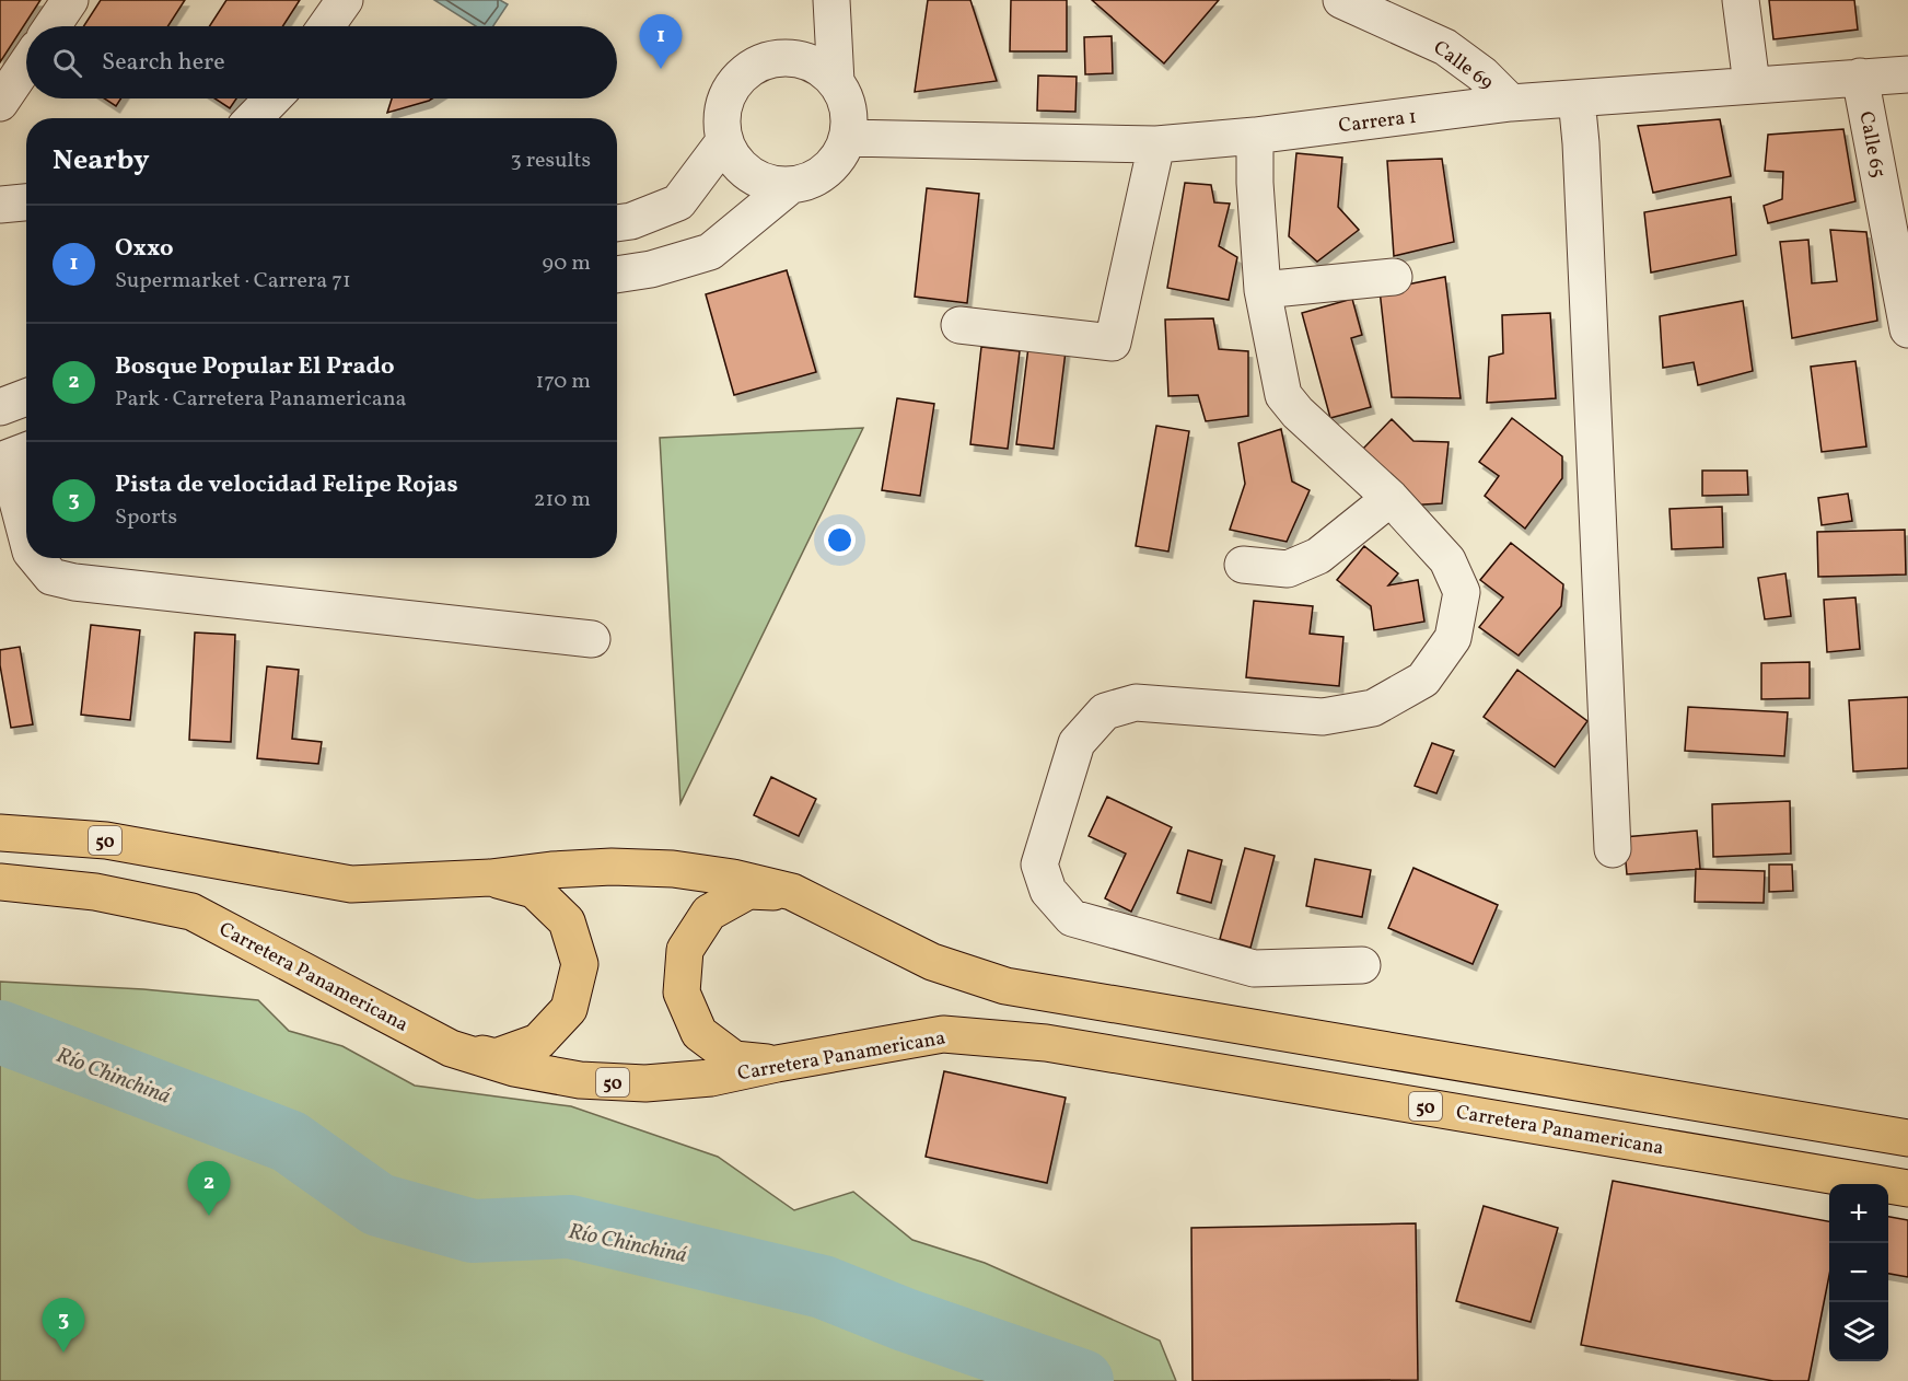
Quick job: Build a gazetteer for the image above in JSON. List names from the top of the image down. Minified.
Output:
{"streets":{"highway":["50","Carretera Panamericana"],"street":["Calle 69","Carrera 1","Calle 65"]},"crossings":[["Calle 69","Carrera 1"],["Carrera 1","Calle 65"]],"water":["Río Chinchiná"],"page":{"pins":["1","2","3"],"search":"Search here","heading":["Nearby","3 results"],"list":[{"mark":"1","name":"Oxxo","note":"Supermarket · Carrera 71","value":"90 m"},{"mark":"2","name":"Bosque Popular El Prado","note":"Park · Carretera Panamericana","value":"170 m"},{"mark":"3","name":"Pista de velocidad Felipe Rojas","note":"Sports","value":"210 m"}],"map_buttons":["+","−"]}}
